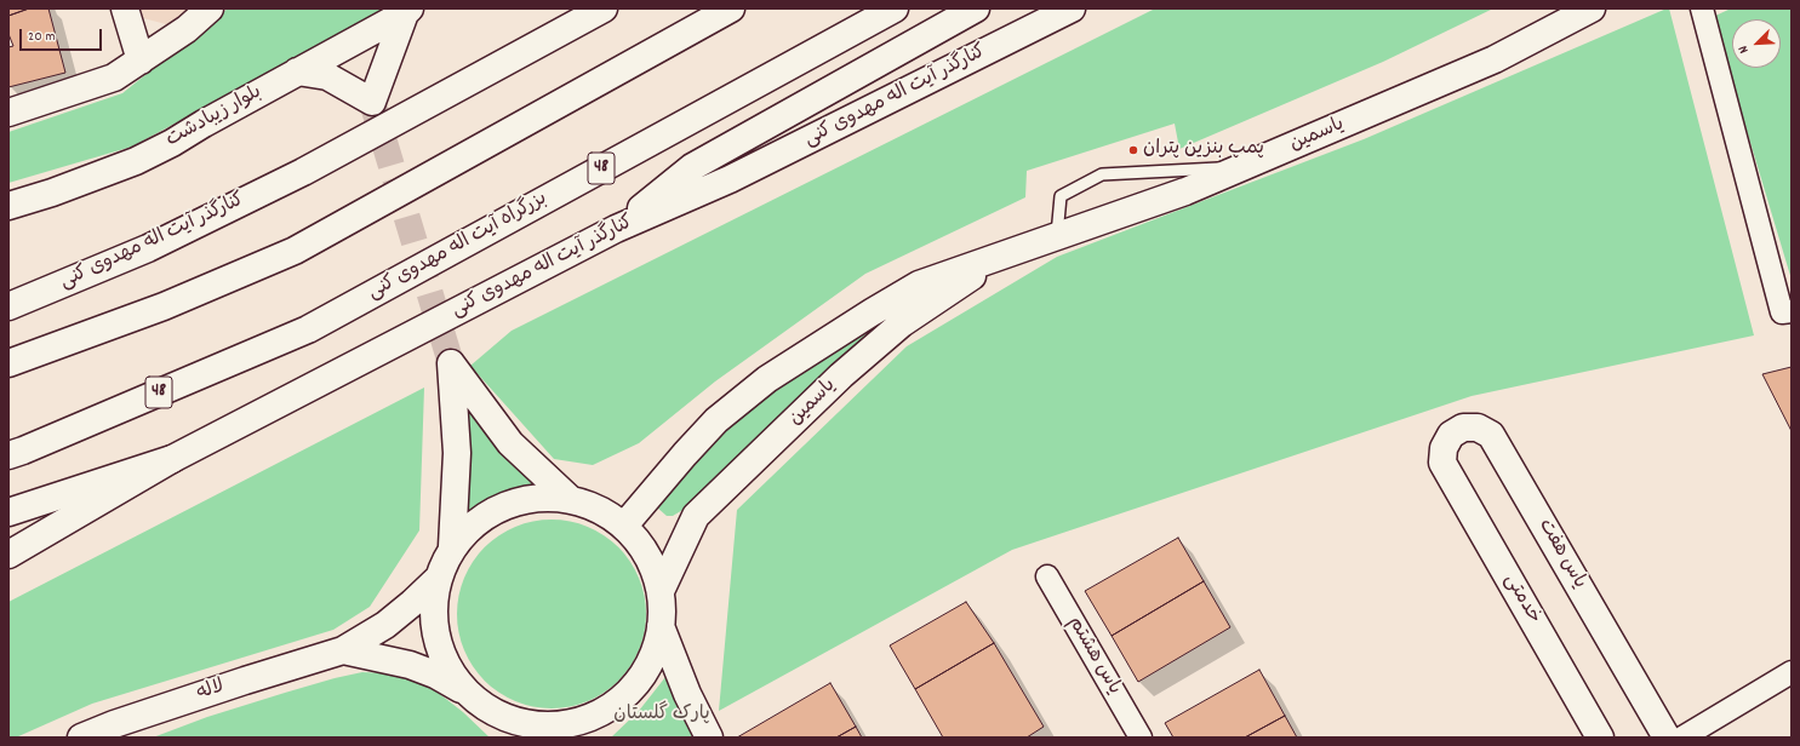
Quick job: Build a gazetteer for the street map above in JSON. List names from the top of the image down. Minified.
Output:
{"streets":{"main road":["کنارگذر آیت اله مهدوی کنی","بلوار زیبادشت","یاسمین","48","بزرگراه آیت اله مهدوی کنی","یاس هفت","خدمتی","لاله"],"street":["یاس هشتم"]},"crossings":[["یاس هفت","خدمتی"]],"parks":["پارک گلستان"],"places":["پمپ بنزین پتران"],"scale_bar":"20 m","north":"bottom left"}
